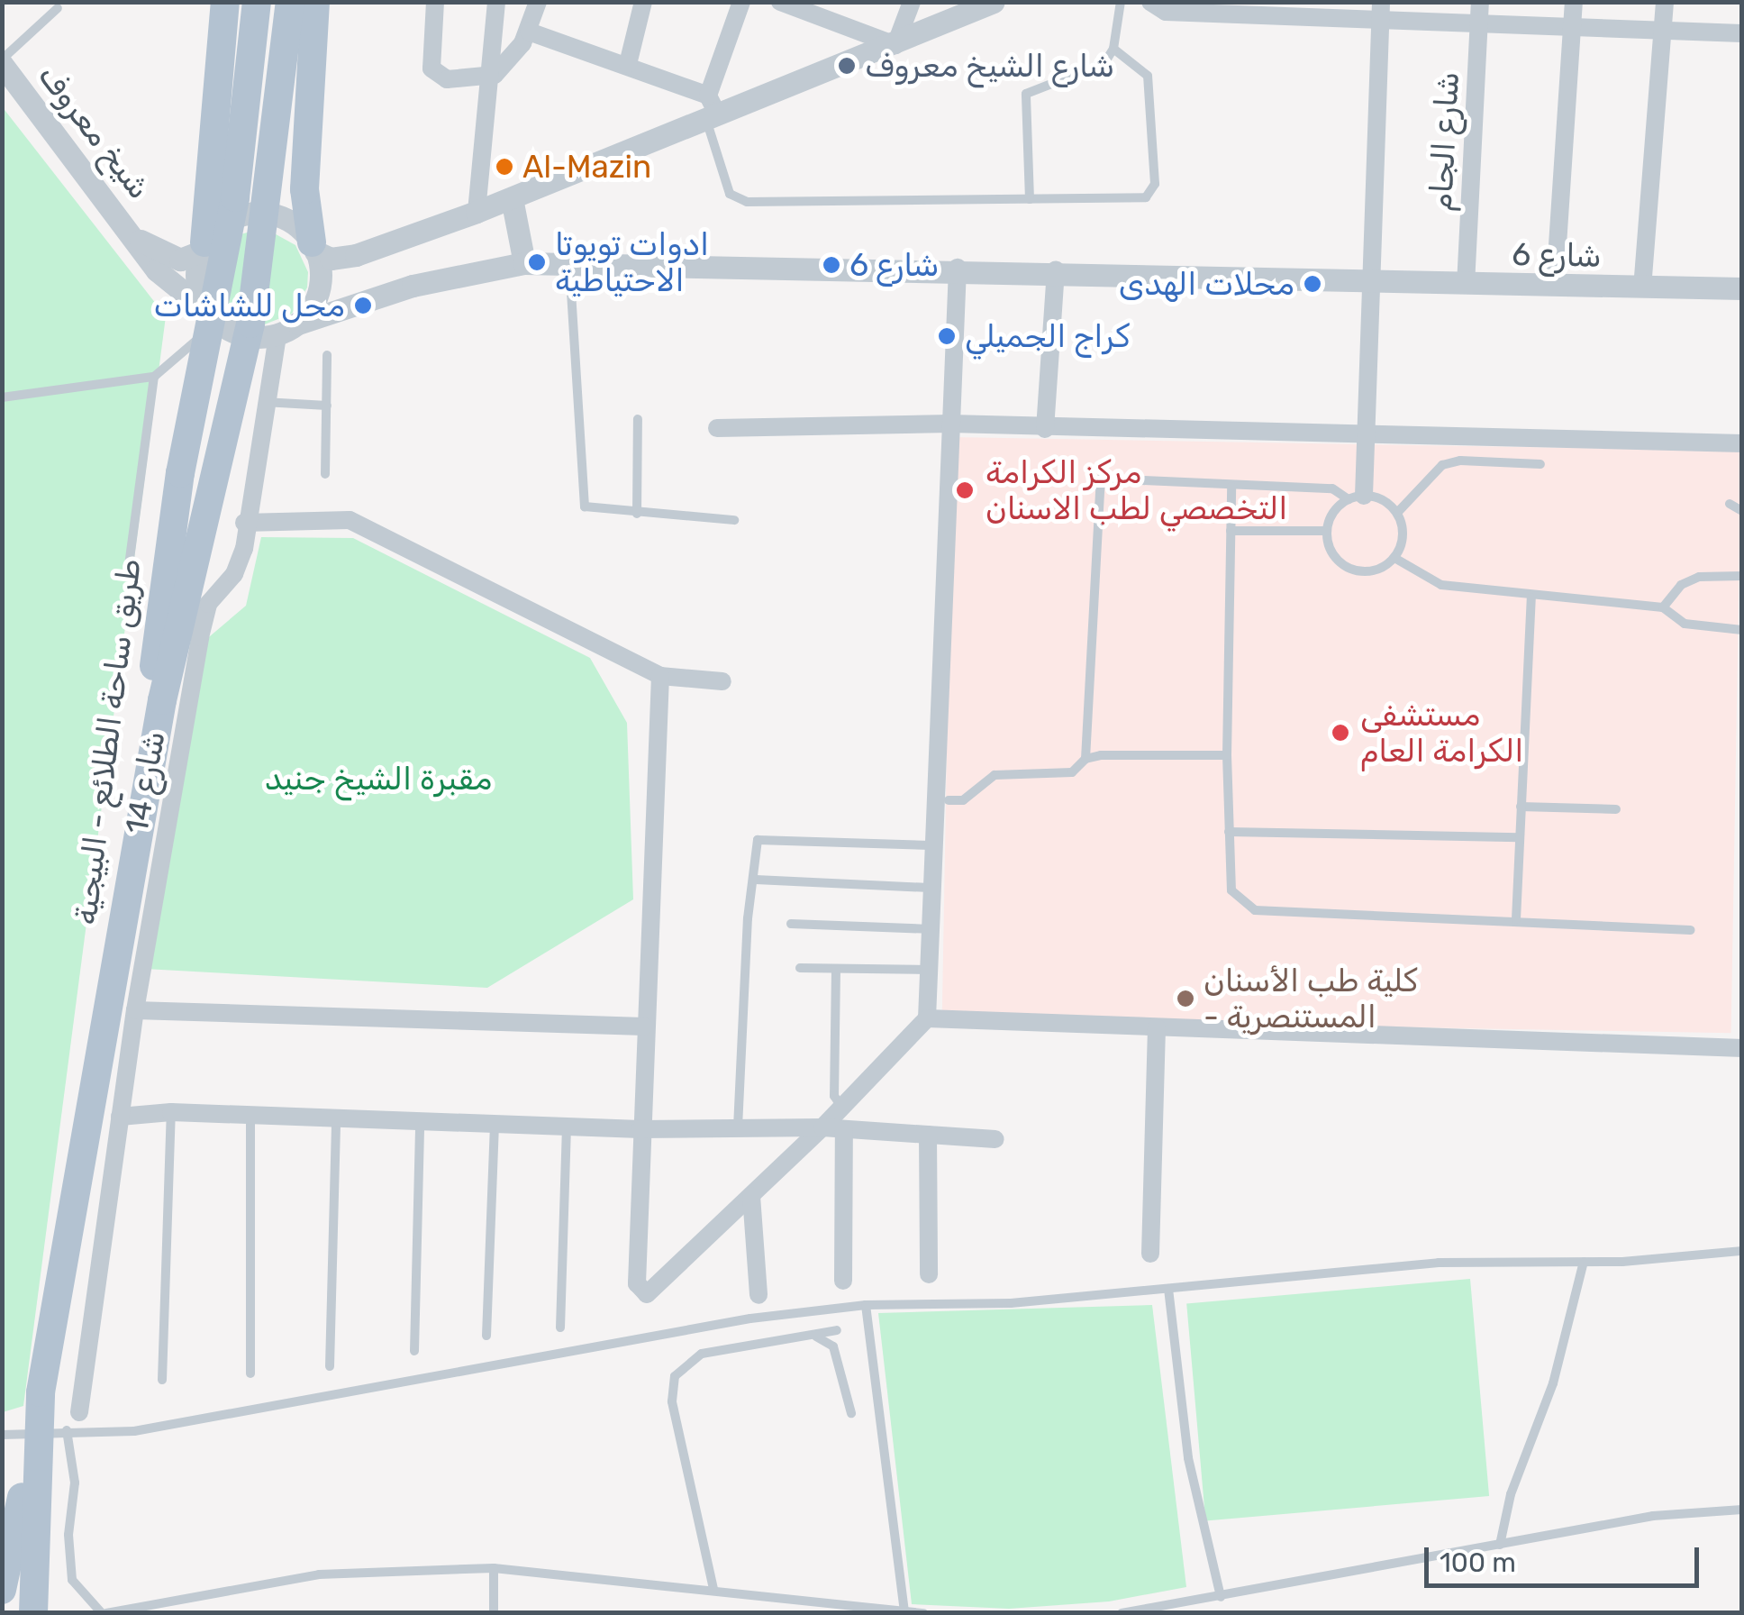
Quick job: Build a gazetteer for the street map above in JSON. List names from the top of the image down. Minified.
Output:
{"streets":{"main road":["طريق ساحة الطلائع - البيجية"],"street":["شیخ معروف","شارع الجام","شارع 6","شارع 14"]},"crossings":[["شیخ معروف","شارع 6"],["شیخ معروف","شارع 14"],["شارع الجام","شارع 6"],["شارع 6","شارع 14"]],"parks":["مقبرة الشيخ جنيد"],"places":["شارع الشيخ معروف","Al-Mazin","ادوات تويوتا الاحتياطية","شارع 6","محلات الهدى","محل للشاشات","كراج الجميلي","مركز الكرامة التخصصي لطب الاسنان","مستشفى الكرامة العام","كلية طب الأسنان - المستنصرية"],"scale_bar":"100 m"}
